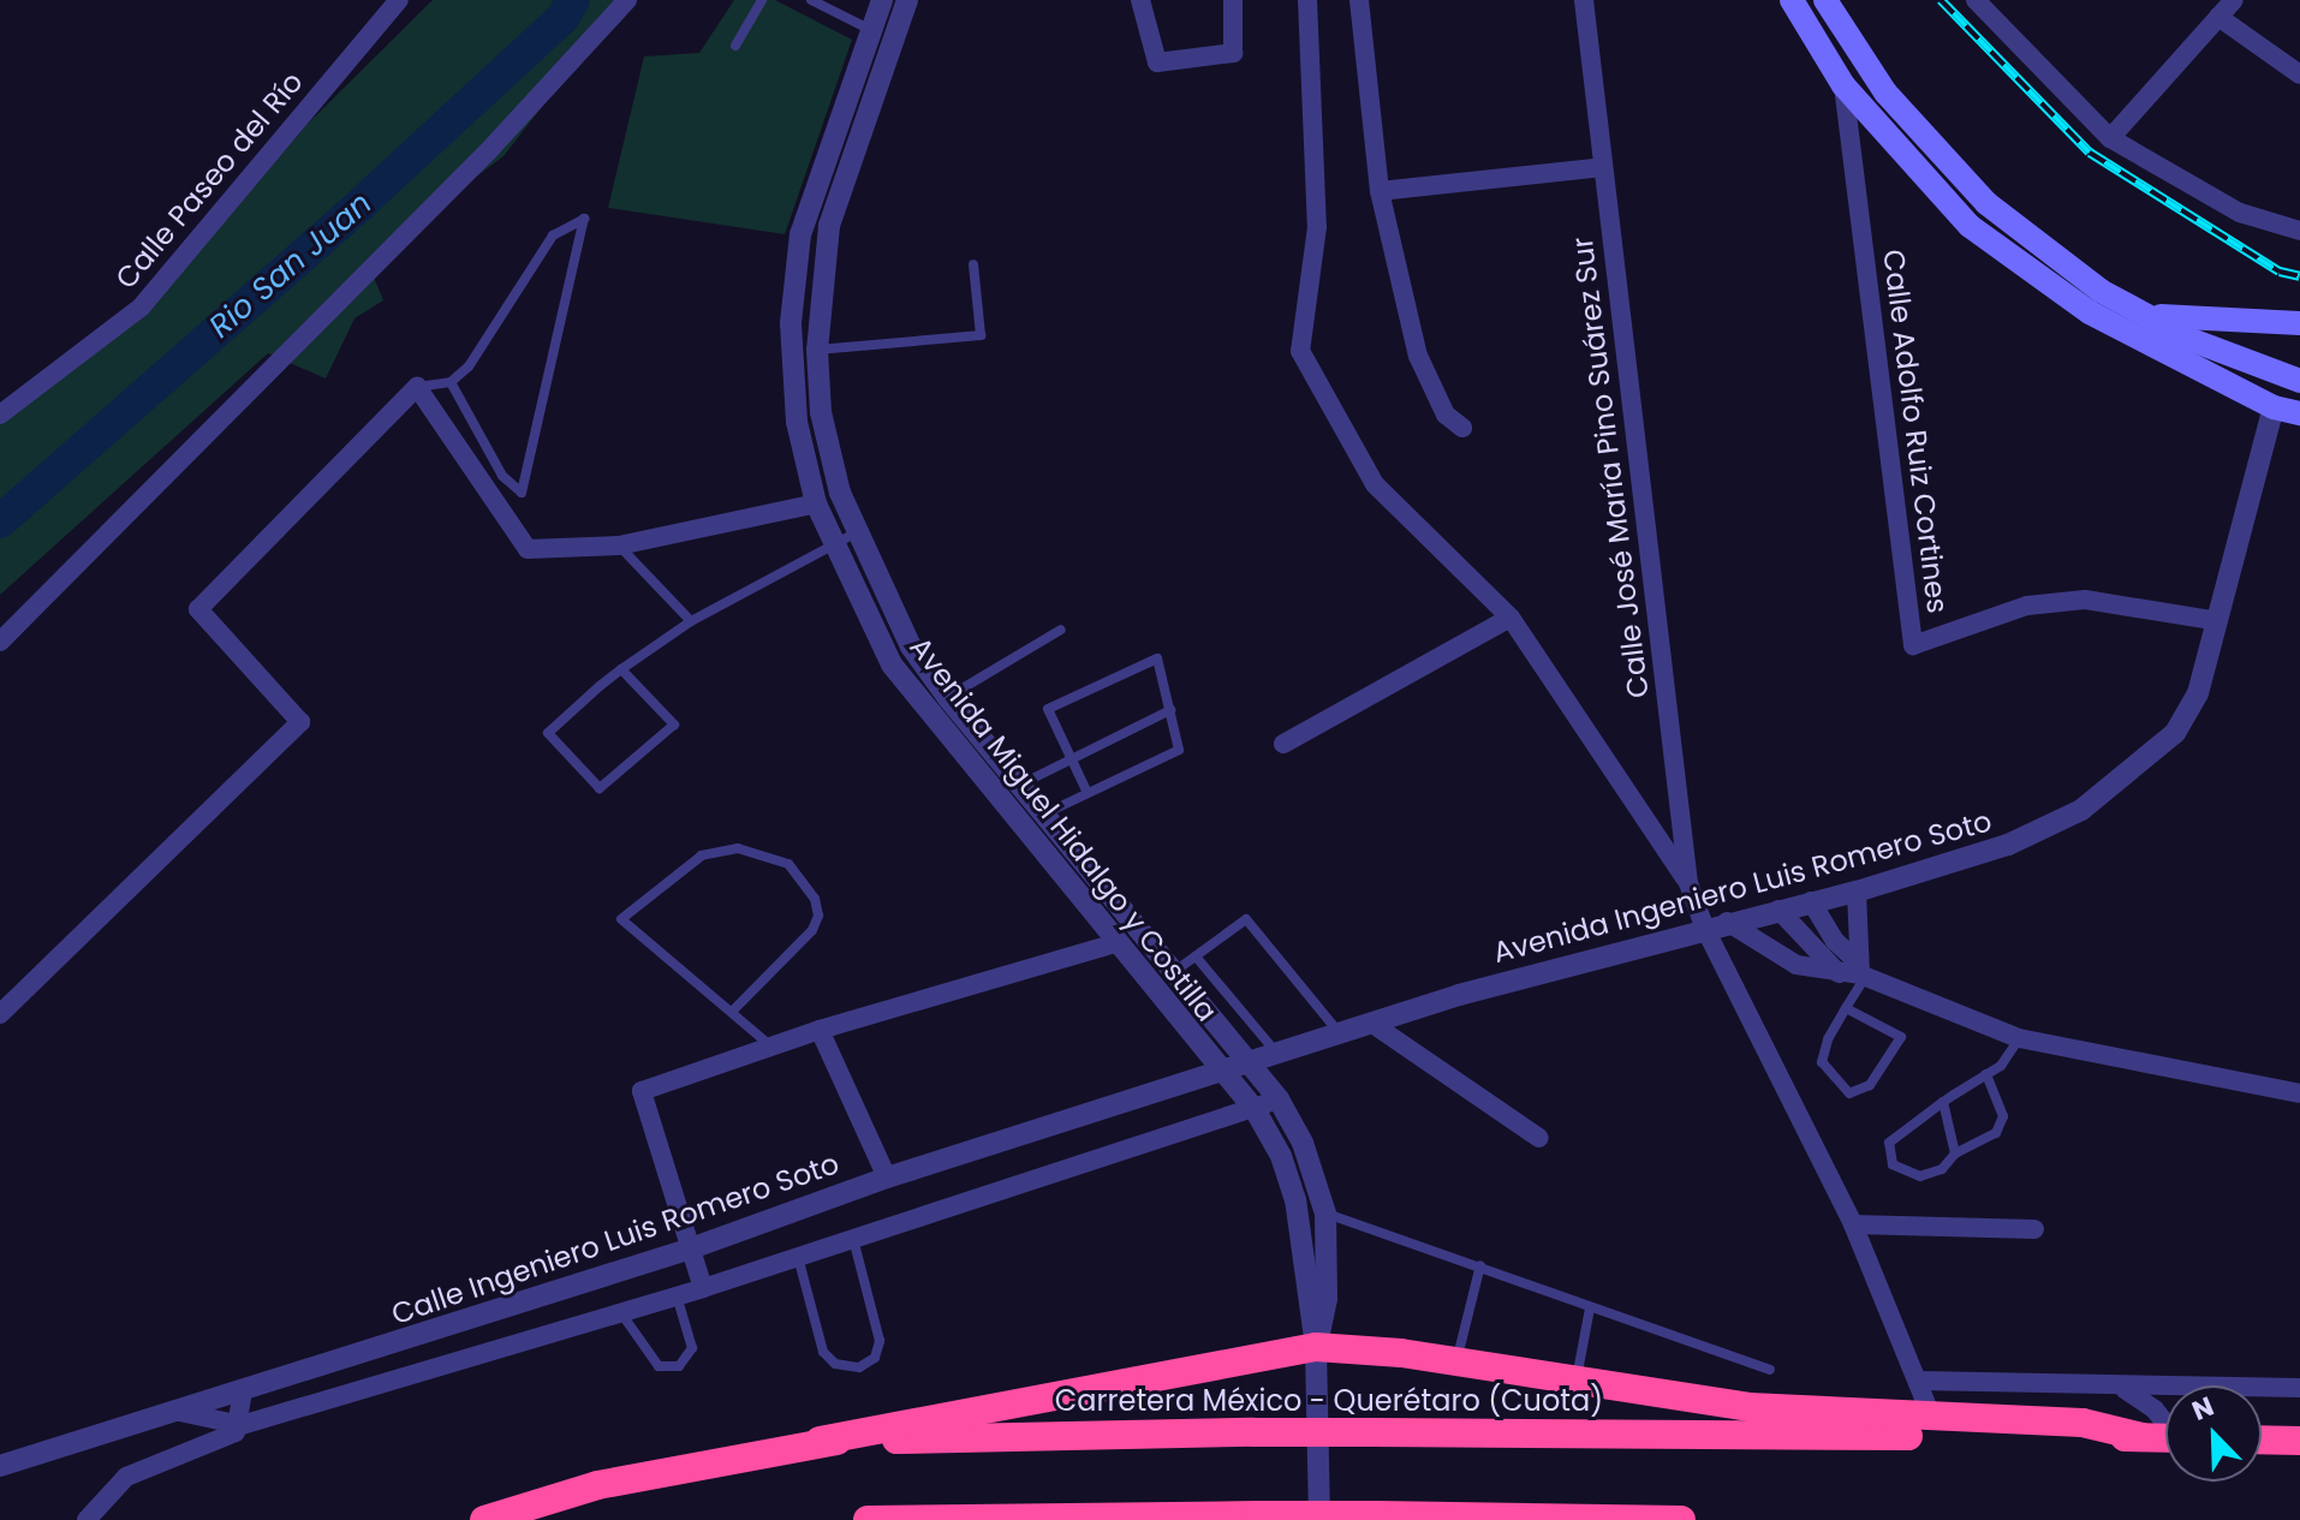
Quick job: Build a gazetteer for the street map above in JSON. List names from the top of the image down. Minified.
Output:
{"streets":{"highway":["Carretera México - Querétaro (Cuota)"],"street":["Calle Paseo del Río","Calle Adolfo Ruiz Cortines","Calle José María Pino Suárez Sur","Avenida Miguel Hidalgo y Costilla","Avenida Ingeniero Luis Romero Soto","Calle Ingeniero Luis Romero Soto"]},"crossings":[["Calle Adolfo Ruiz Cortines","Avenida Ingeniero Luis Romero Soto"],["Calle José María Pino Suárez Sur","Avenida Ingeniero Luis Romero Soto"],["Avenida Miguel Hidalgo y Costilla","Avenida Ingeniero Luis Romero Soto"],["Avenida Miguel Hidalgo y Costilla","Calle Ingeniero Luis Romero Soto"],["Avenida Ingeniero Luis Romero Soto","Calle Ingeniero Luis Romero Soto"]],"water":["Rio San Juan"],"north":"top left"}
